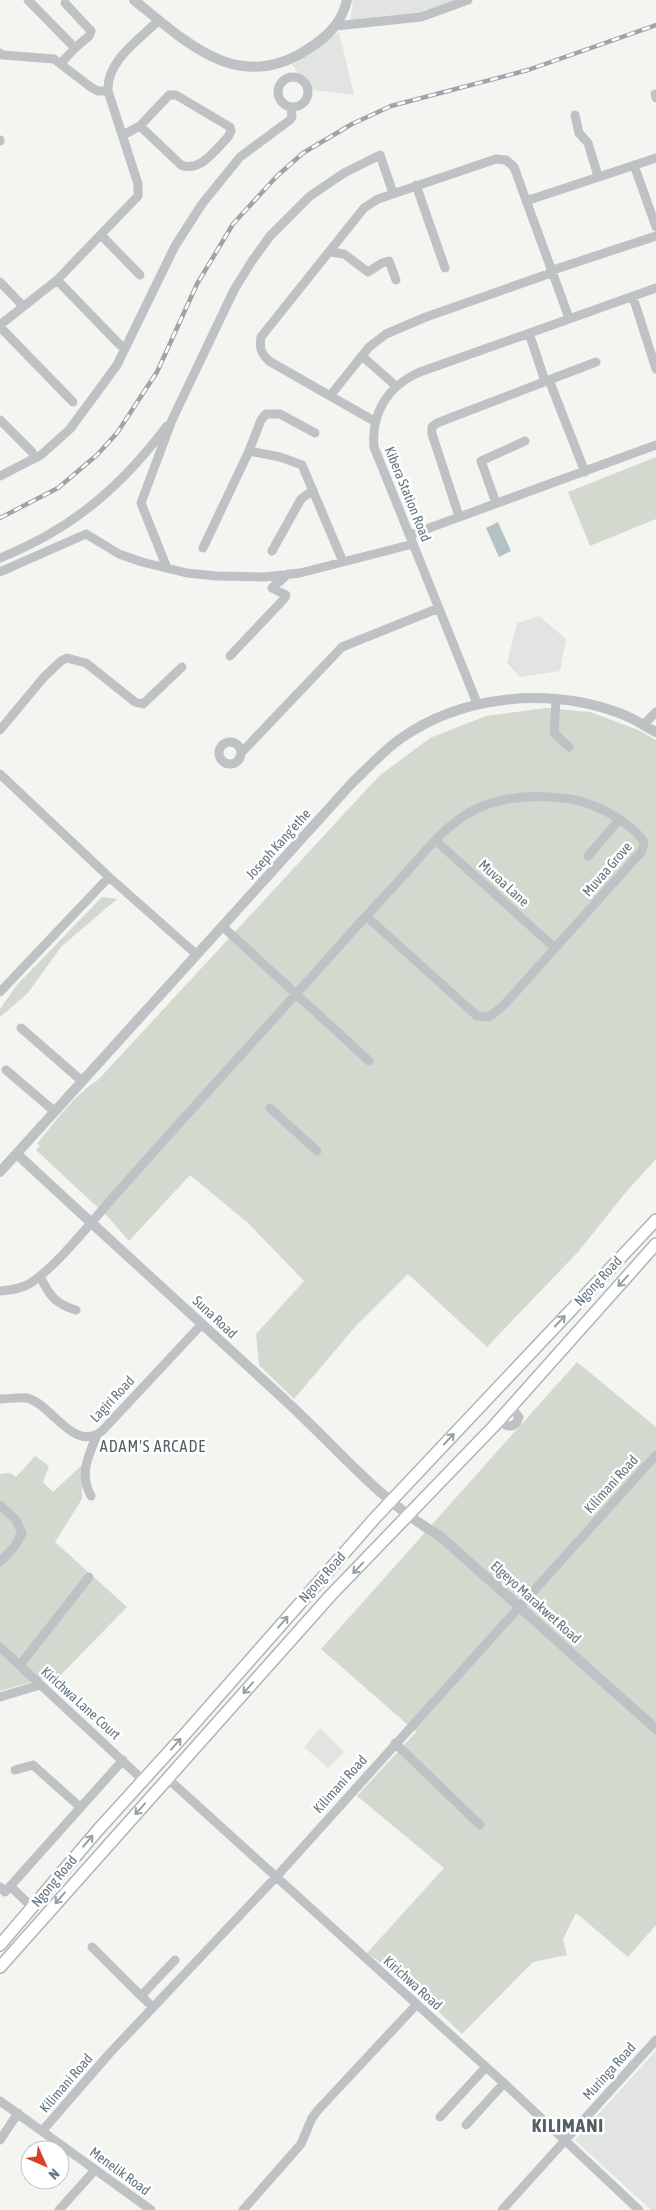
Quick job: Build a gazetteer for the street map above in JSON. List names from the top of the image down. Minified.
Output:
{"streets":{"main road":["Ngong Road"],"street":["Kibera Station Road","Joseph Kang'ethe","Muvaa Grove","Muvaa Lane","Suna Road","Lagiri Road","Kilimani Road","Elgeyo Marakwet Road","Kirichwa Lane Court","Kirichwa Road","Muringa Road","Menelik Road"]},"crossings":[["Kibera Station Road","Joseph Kang'ethe"],["Joseph Kang'ethe","Suna Road"],["Muvaa Grove","Muvaa Lane"],["Ngong Road","Suna Road"],["Ngong Road","Elgeyo Marakwet Road"],["Ngong Road","Kirichwa Lane Court"],["Ngong Road","Kirichwa Road"],["Suna Road","Lagiri Road"],["Suna Road","Elgeyo Marakwet Road"],["Kilimani Road","Elgeyo Marakwet Road"],["Kilimani Road","Kirichwa Road"],["Kilimani Road","Menelik Road"],["Kirichwa Road","Muringa Road"]],"districts":["ADAM'S ARCADE","KILIMANI"],"north":"bottom right"}
